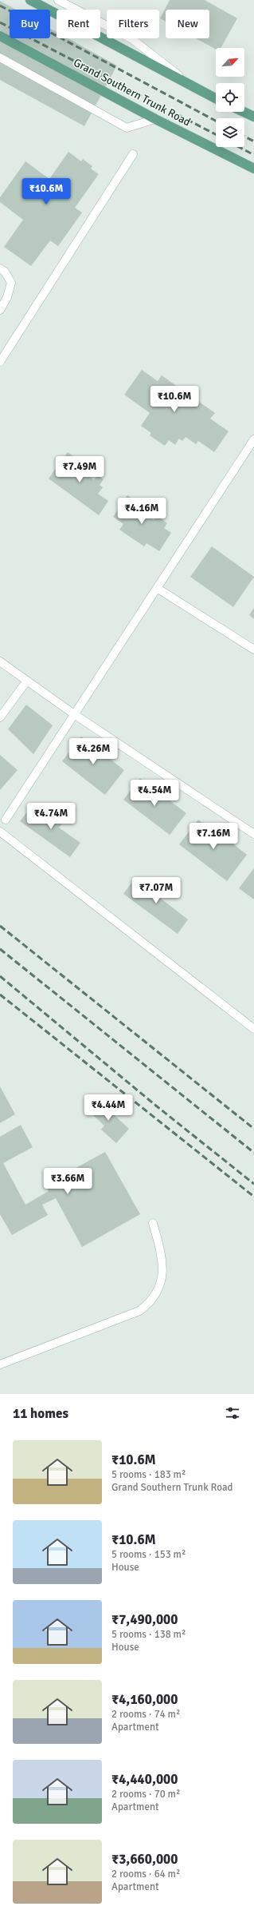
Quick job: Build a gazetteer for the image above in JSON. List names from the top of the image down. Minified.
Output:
{"streets":{"main road":["Grand Southern Trunk Road"]},"north":"top right","page":{"chip":["Buy","Rent","Filters","New"],"price":["₹10.6M","₹10.6M","₹7.49M","₹4.16M","₹4.26M","₹4.54M","₹4.74M","₹7.16M","₹7.07M","₹4.44M","₹3.66M"],"heading":"11 homes","list":[{"name":"₹10.6M","note":"5 rooms · 183 m² · Grand Southern Trunk Road"},{"name":"₹10.6M","note":"5 rooms · 153 m² · House"},{"name":"₹7,490,000","note":"5 rooms · 138 m² · House"},{"name":"₹4,160,000","note":"2 rooms · 74 m² · Apartment"},{"name":"₹4,440,000","note":"2 rooms · 70 m² · Apartment"},{"name":"₹3,660,000","note":"2 rooms · 64 m² · Apartment"}]}}
